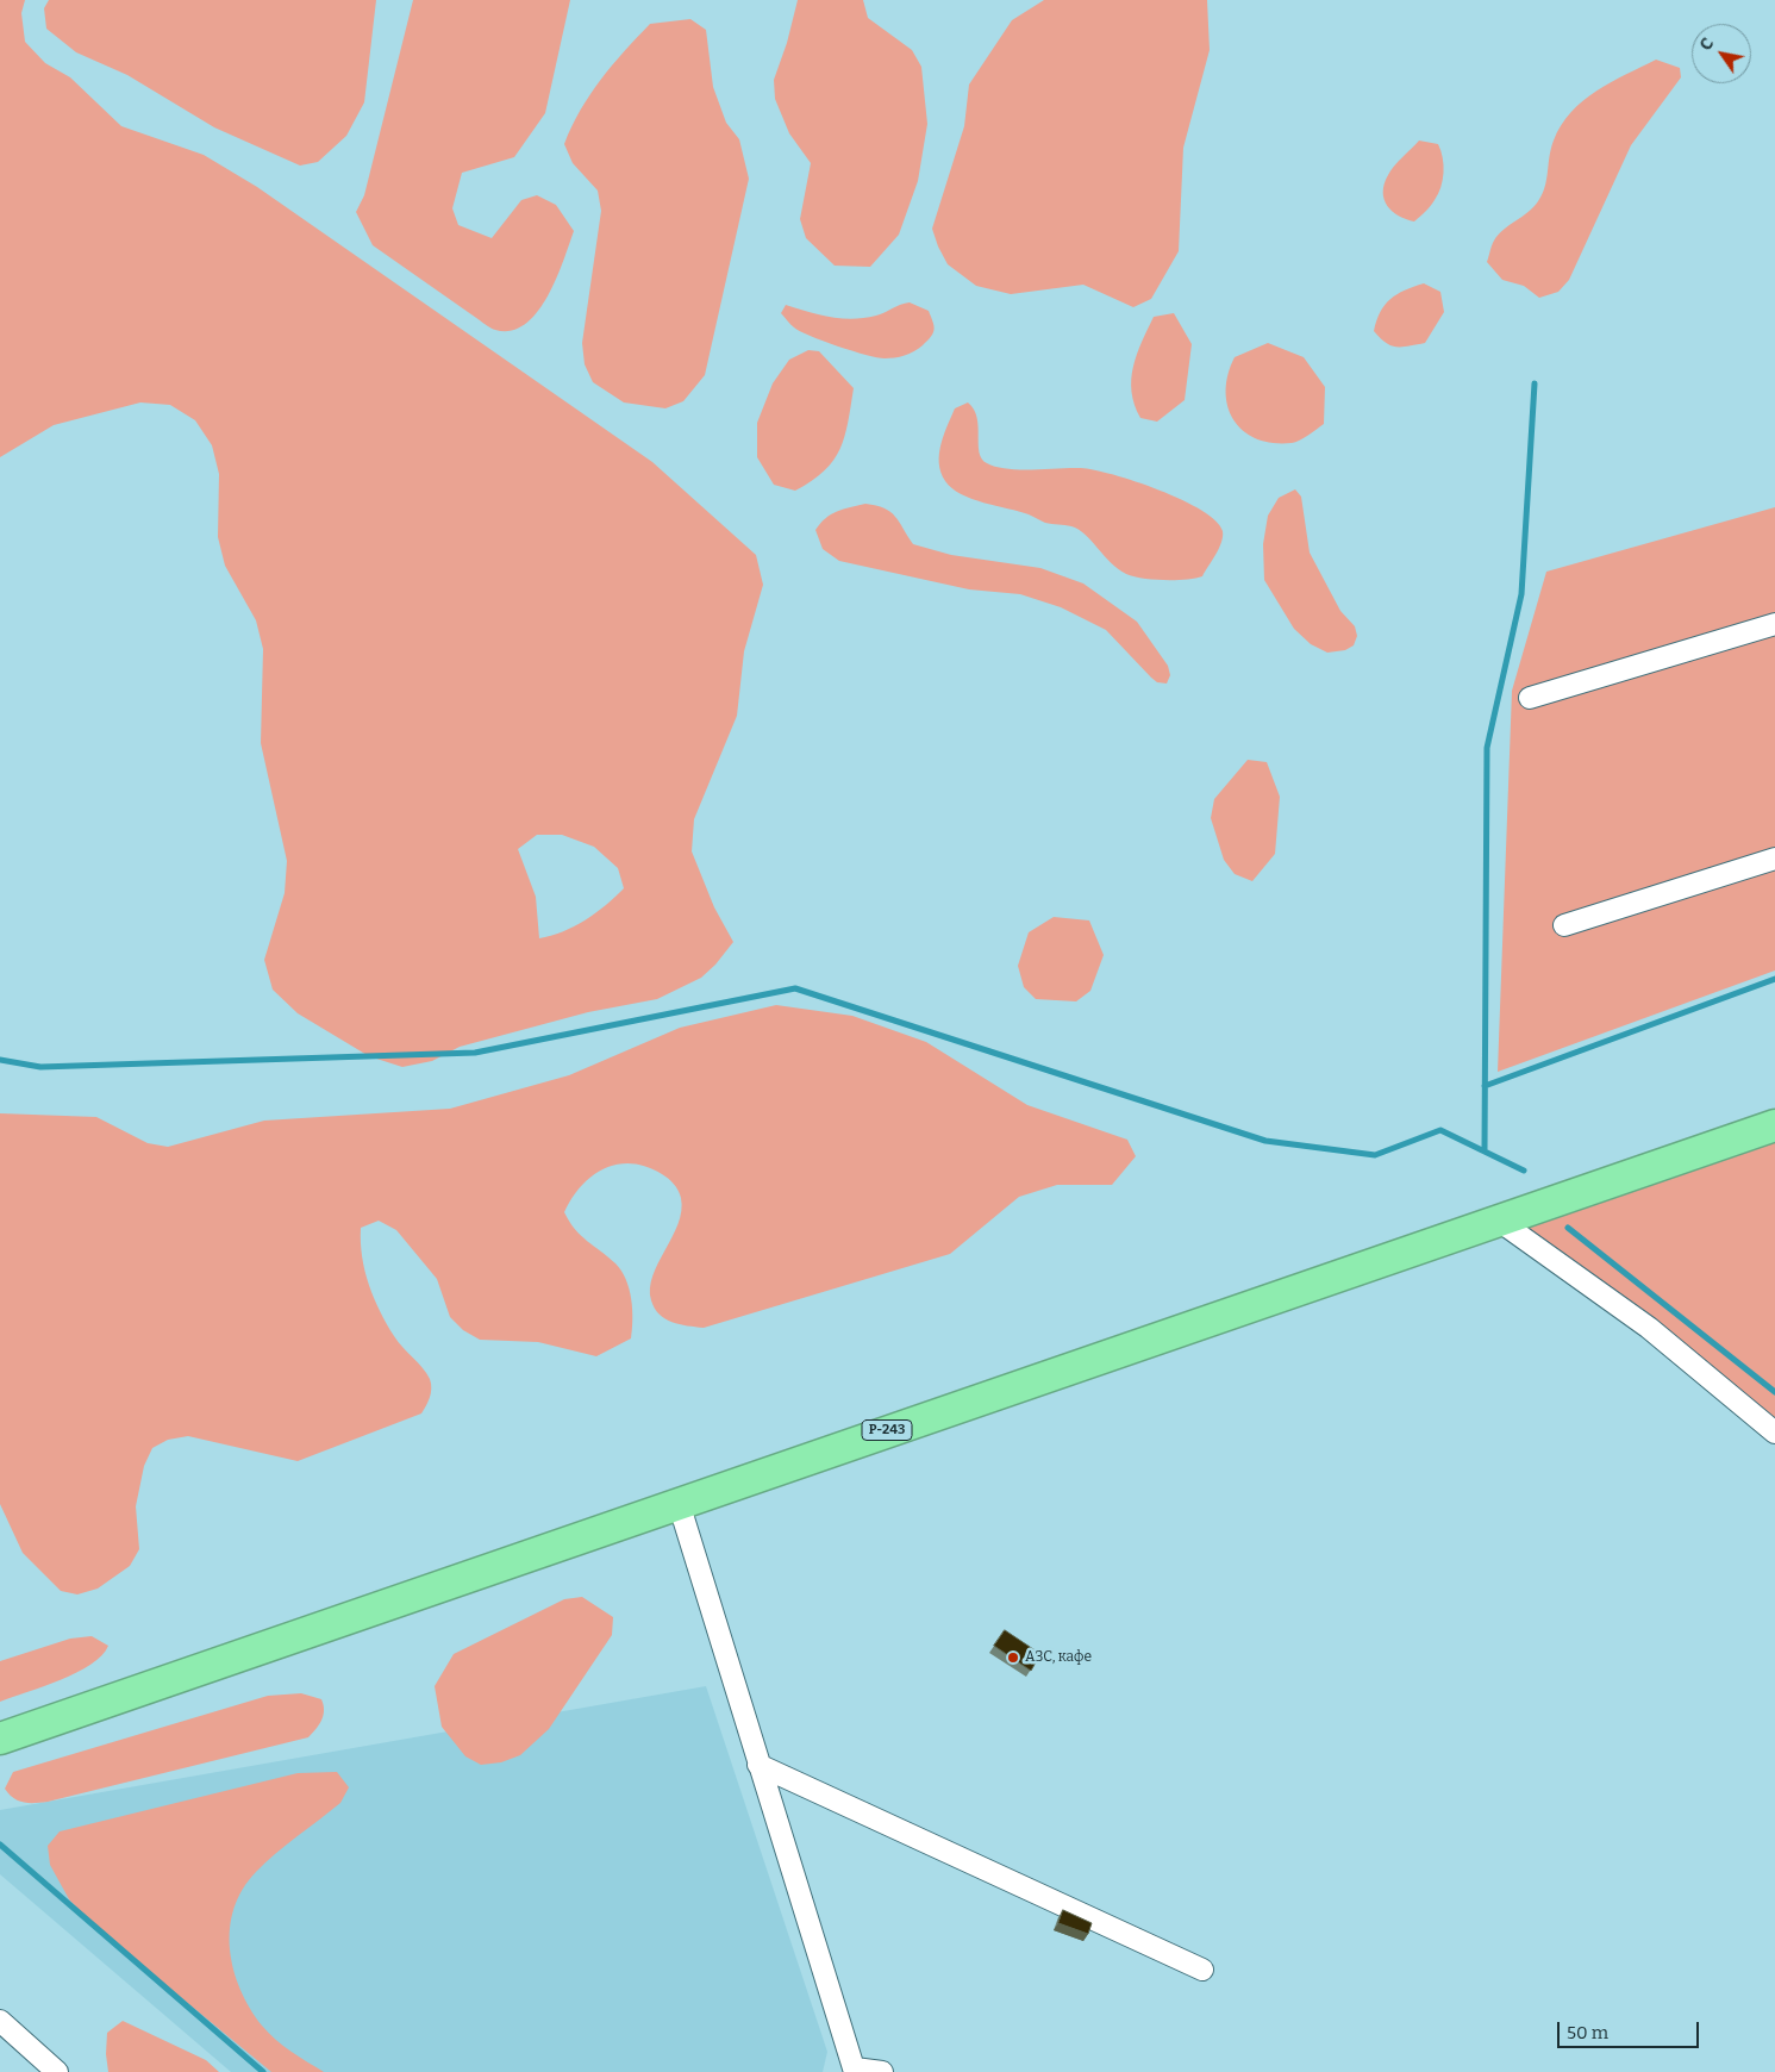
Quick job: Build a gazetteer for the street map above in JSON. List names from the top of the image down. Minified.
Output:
{"streets":{"highway":["Р-243"]},"places":["АЗС, кафе"],"scale_bar":"50 m","north":"top left"}
